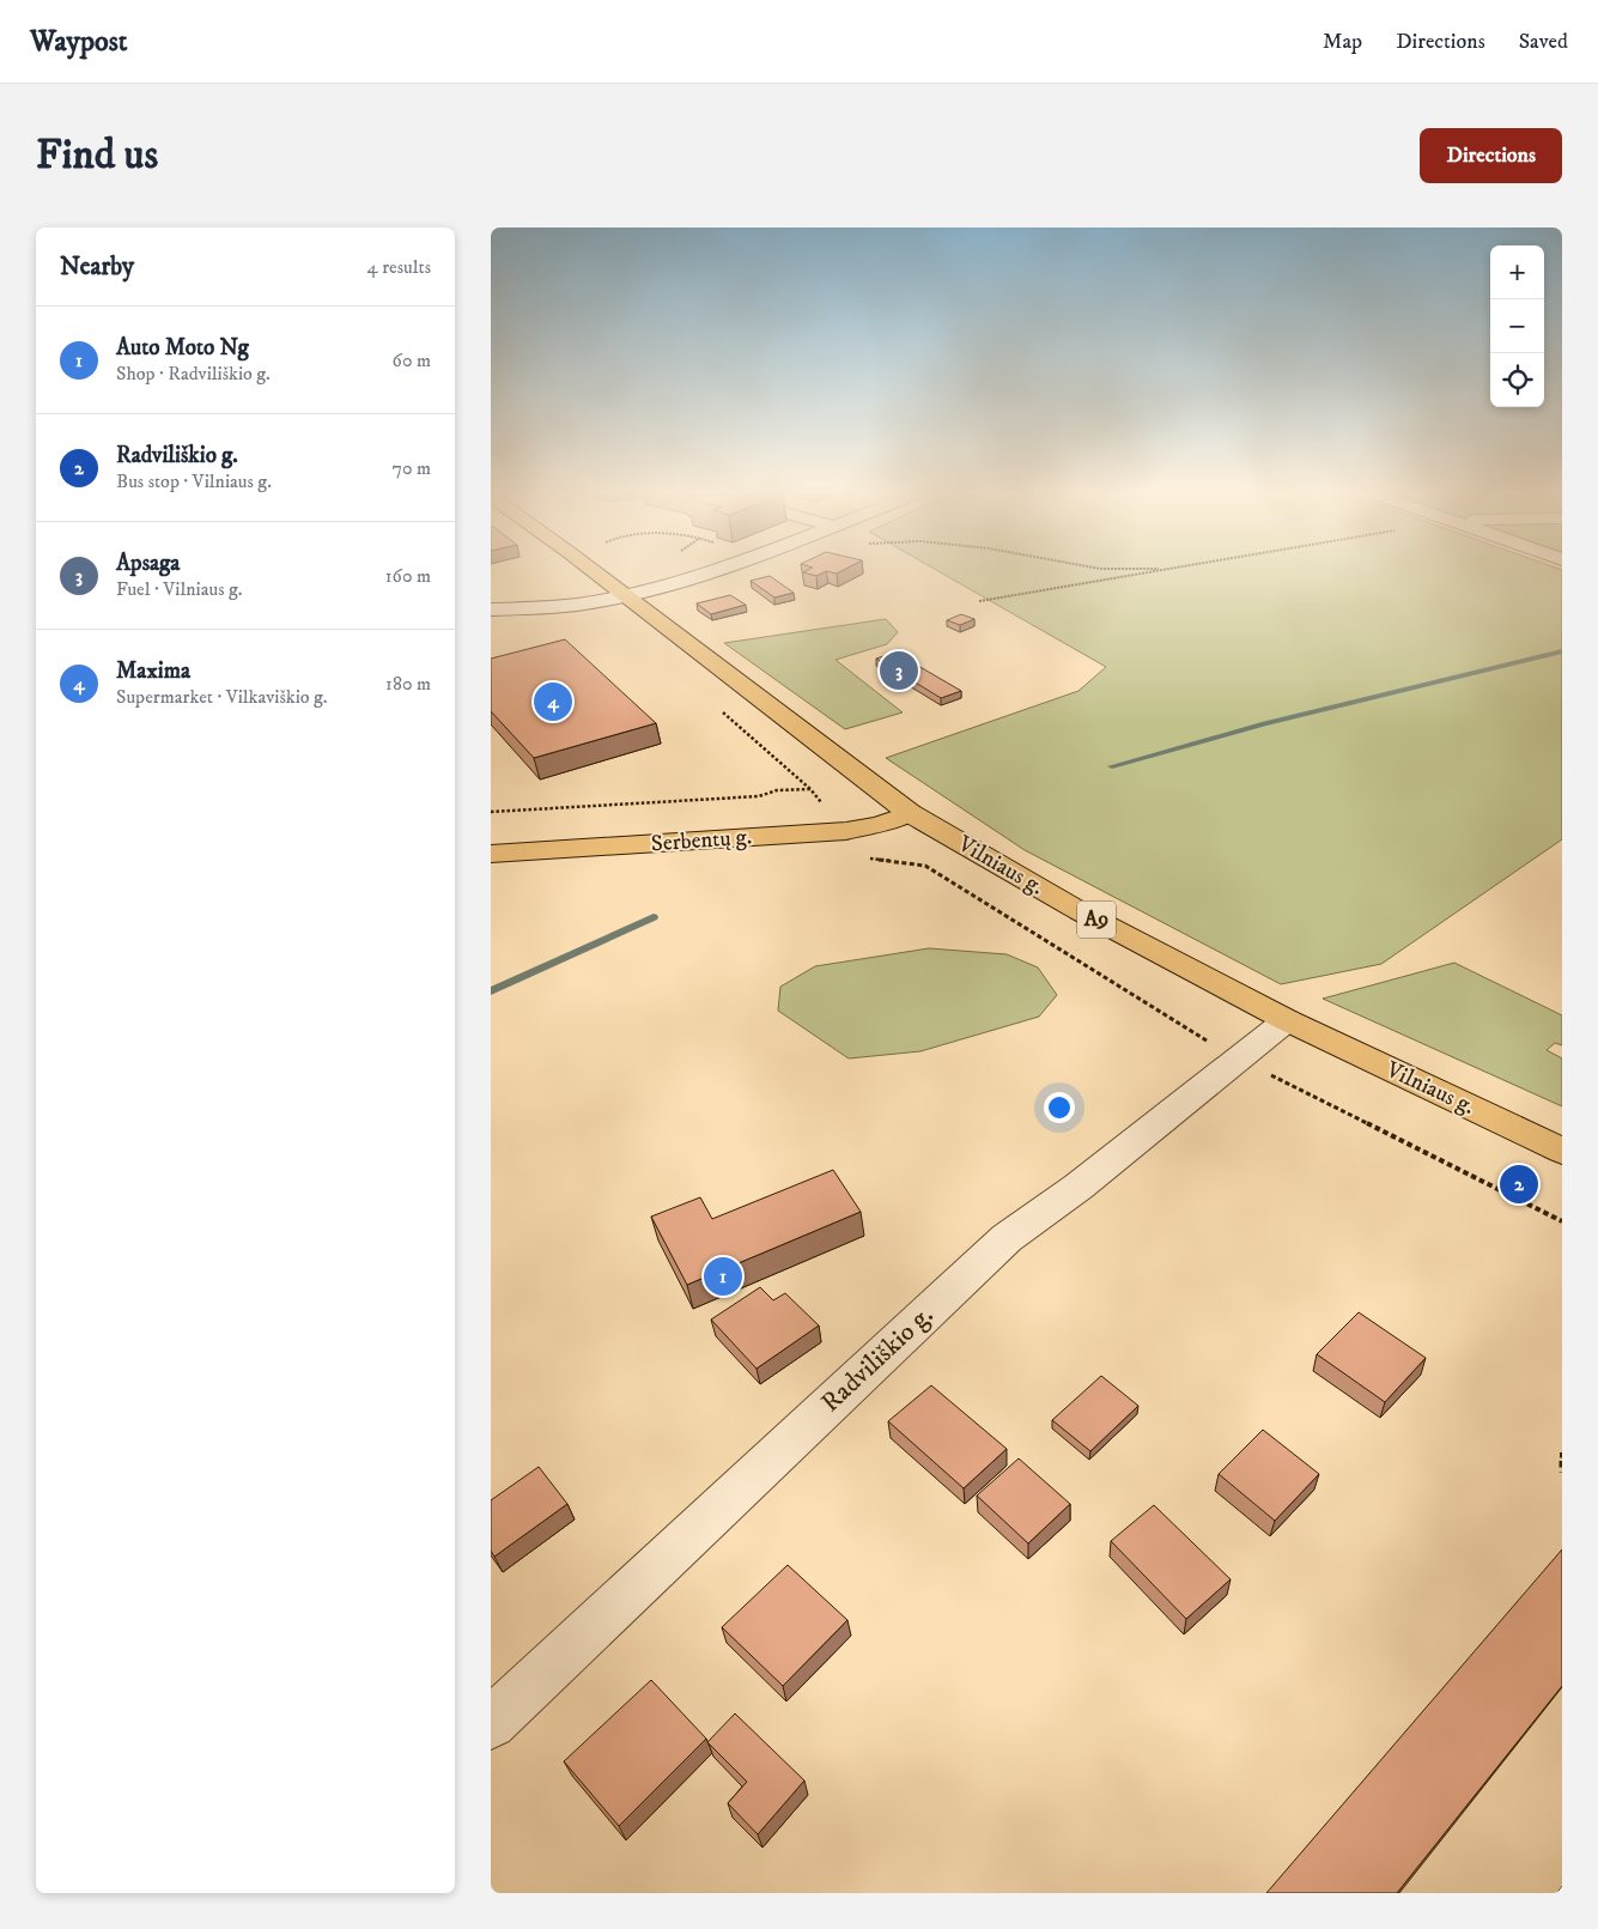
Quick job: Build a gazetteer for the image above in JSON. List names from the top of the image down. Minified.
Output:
{"streets":{"main road":["Serbentų g.","Vilniaus g.","A9"],"street":["Radviliškio g."]},"crossings":[["Serbentų g.","Vilniaus g."],["Vilniaus g.","Radviliškio g."]],"page":{"header":"Waypost","nav":["Map","Directions","Saved"],"buttons":"Directions","title":"Find us","heading":["Nearby","4 results"],"map_buttons":["+","−"],"list":[{"mark":"1","name":"Auto Moto Ng","note":"Shop · Radviliškio g.","value":"60 m"},{"mark":"2","name":"Radviliškio g.","note":"Bus stop · Vilniaus g.","value":"70 m"},{"mark":"3","name":"Apsaga","note":"Fuel · Vilniaus g.","value":"160 m"},{"mark":"4","name":"Maxima","note":"Supermarket · Vilkaviškio g.","value":"180 m"}],"pins":["3","4","2","1"]}}
